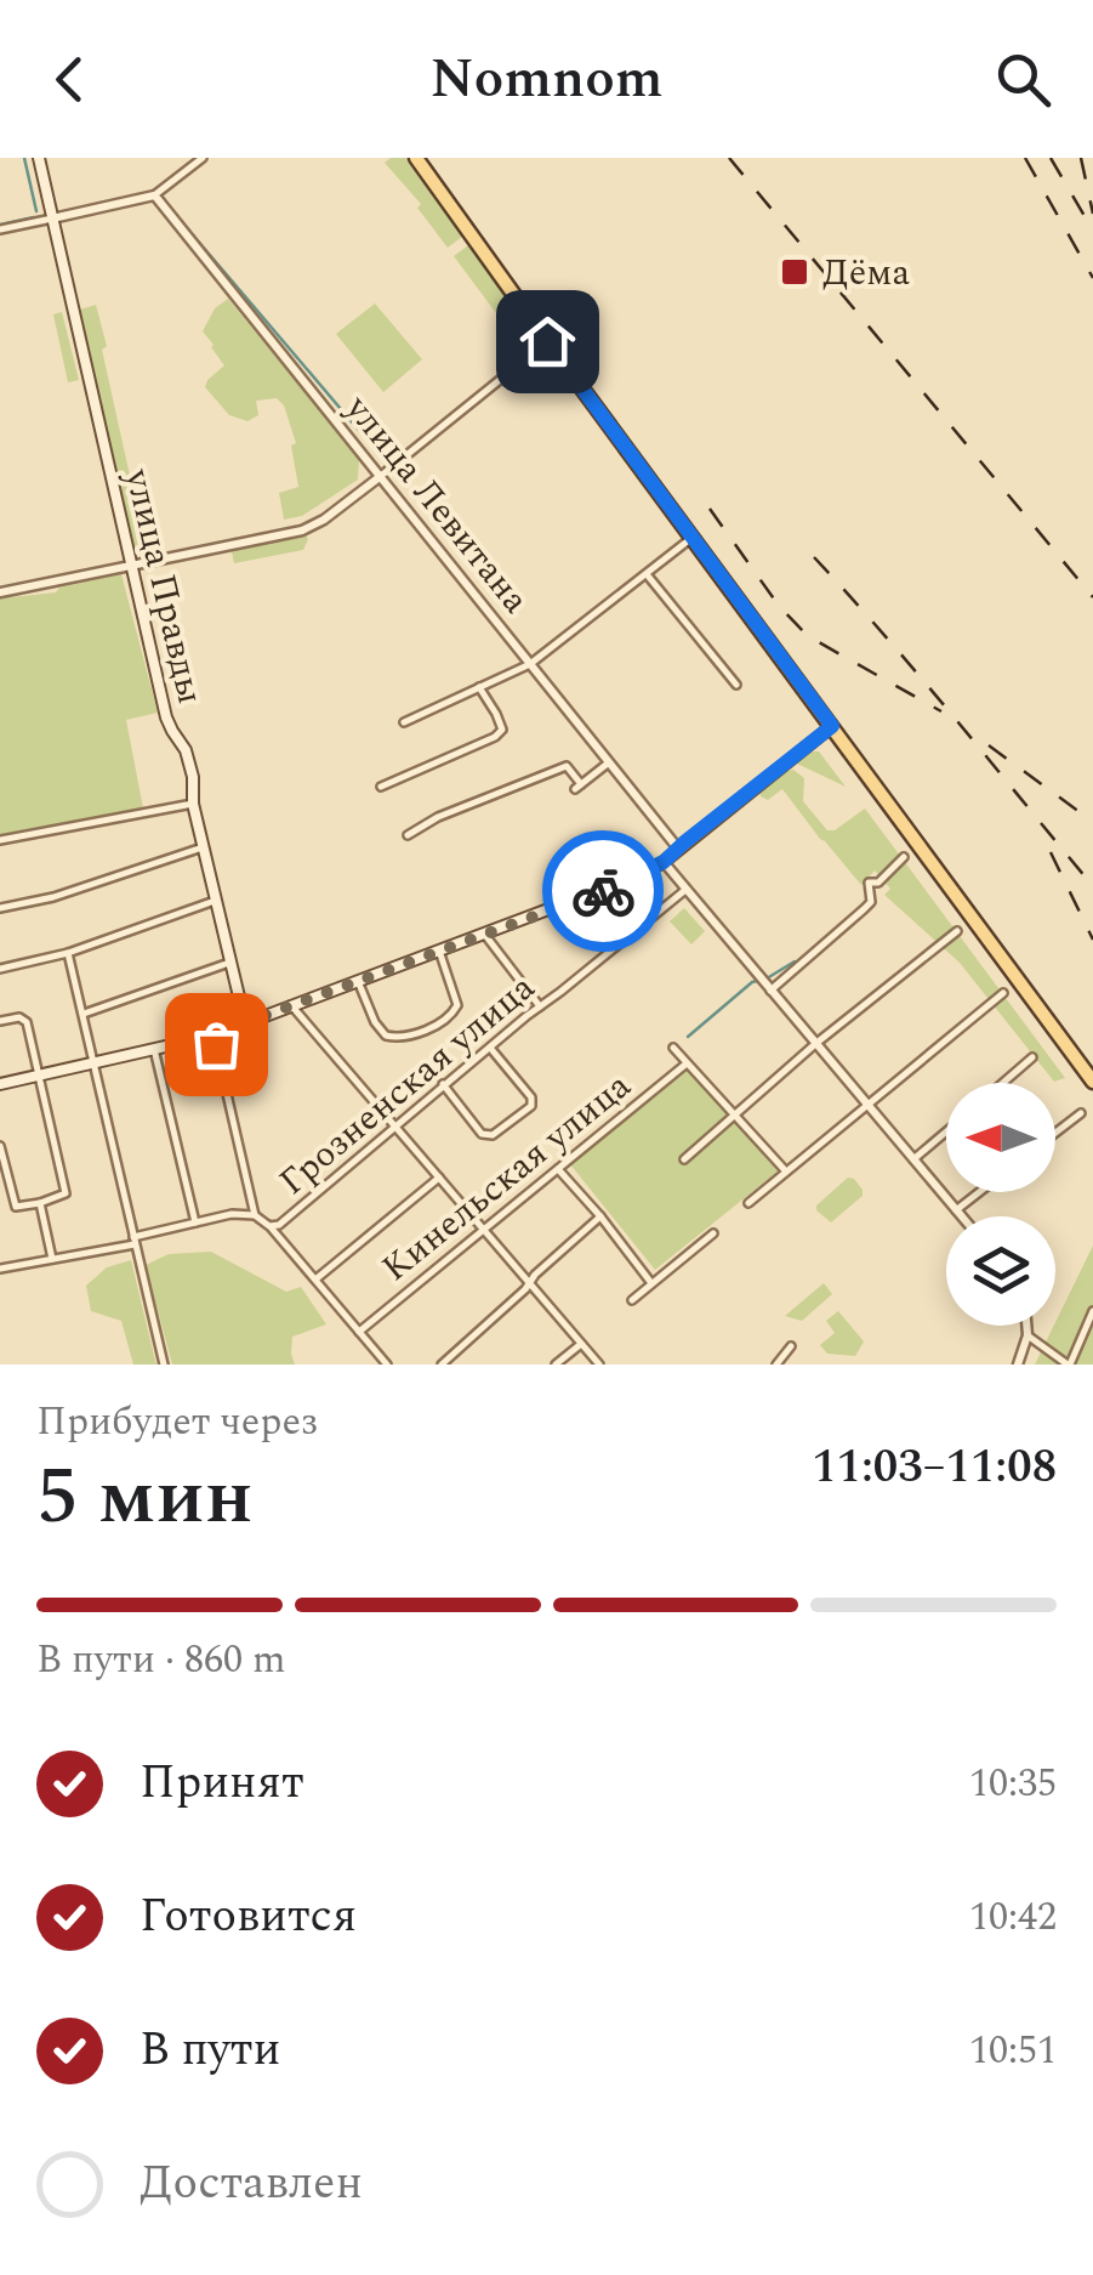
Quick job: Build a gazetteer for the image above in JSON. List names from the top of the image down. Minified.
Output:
{"streets":{"main road":["улица Правды"],"street":["улица Левитана","Грозненская улица","Кинельская улица"]},"places":{"transit":["Дёма"]},"north":"left","page":{"header":"Nomnom","heading":["5 мин","Прибудет через","11:03–11:08"],"bar":"В пути · 860 m","list":[["Принят","10:35"],["Готовится","10:42"],["В пути","10:51"],"Доставлен"]}}
